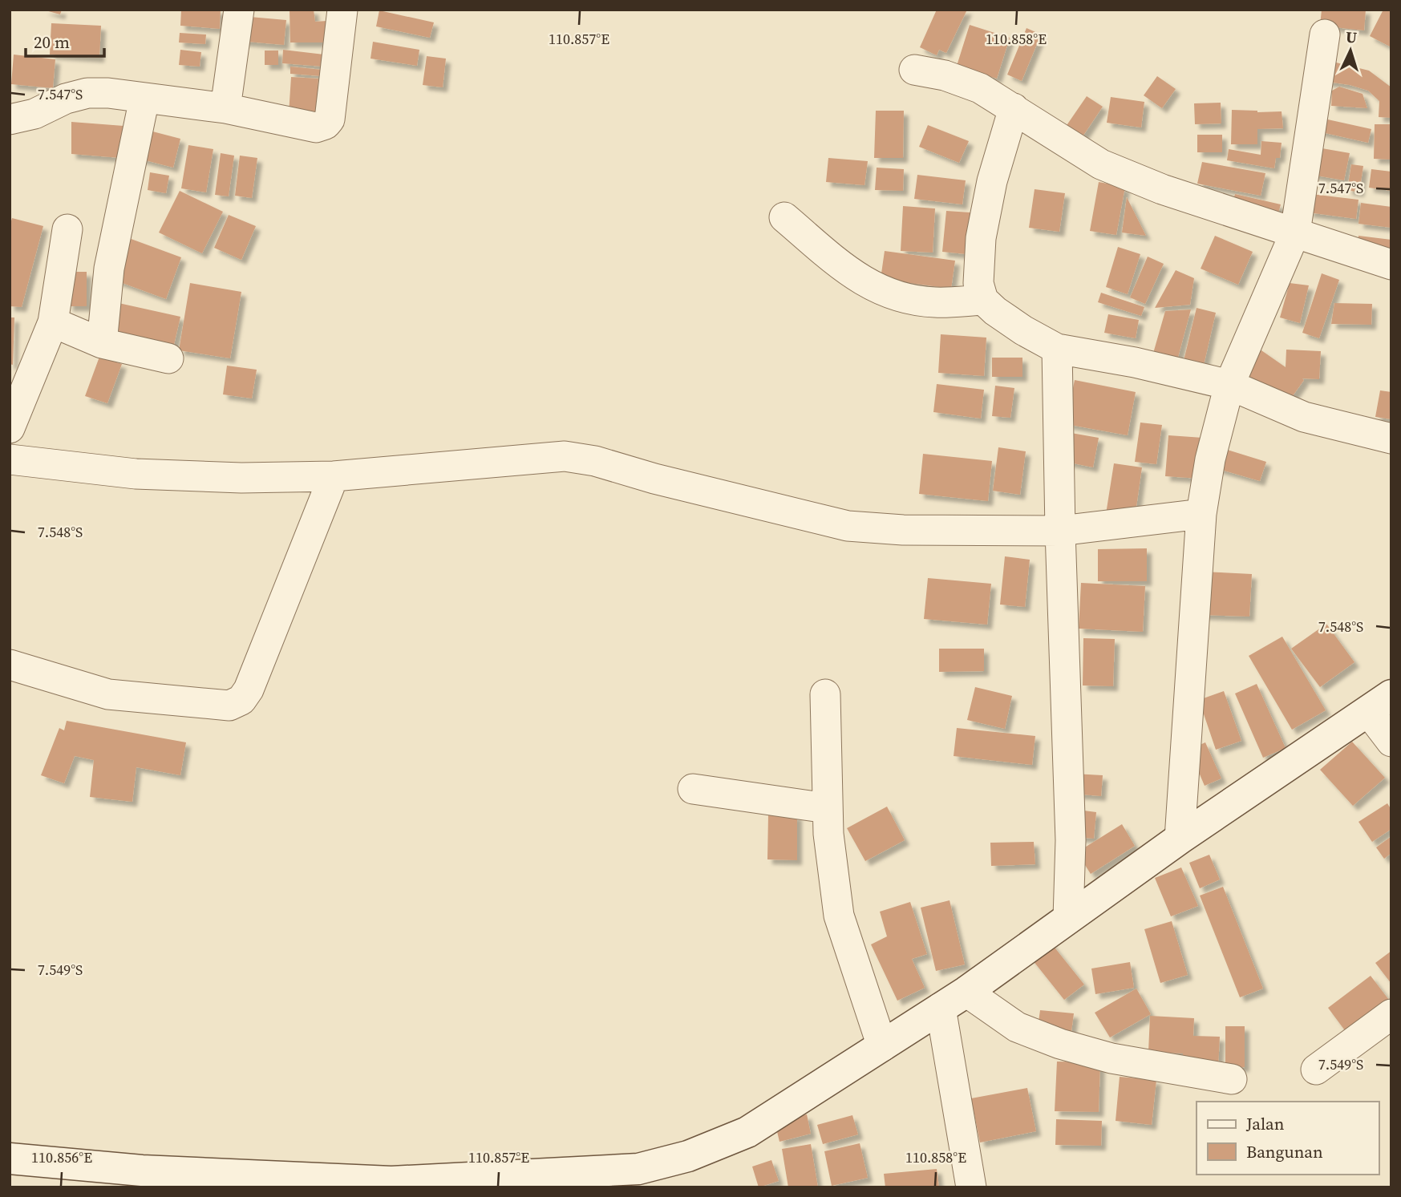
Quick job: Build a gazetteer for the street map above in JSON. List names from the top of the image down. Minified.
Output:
{"legend":["Jalan","Bangunan"],"scale_bar":"20 m","north":"top","coordinates":["110.857°E","110.858°E","7.547°S","7.548°S","7.549°S","110.856°E"]}
